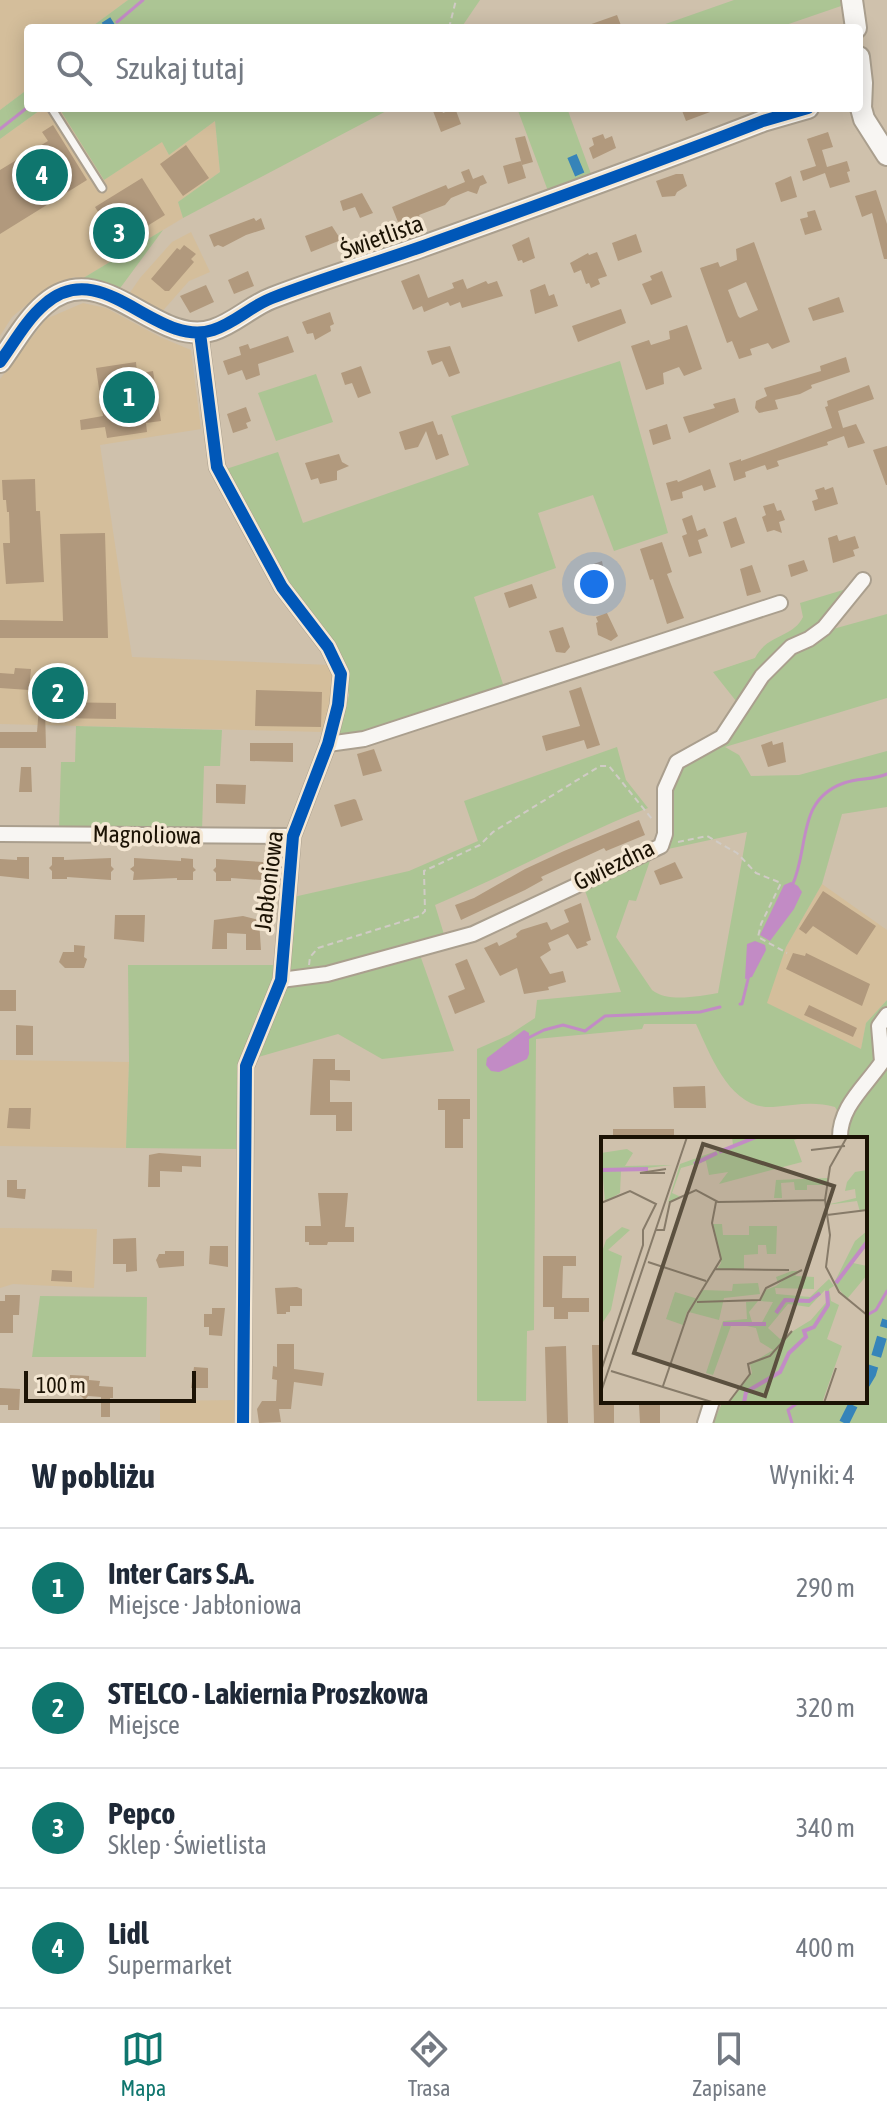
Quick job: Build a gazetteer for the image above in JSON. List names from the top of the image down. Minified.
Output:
{"streets":{"street":["Świetlista","Magnoliowa","Gwiezdna","Jabłoniowa"]},"crossings":[["Świetlista","Jabłoniowa"],["Magnoliowa","Jabłoniowa"],["Gwiezdna","Jabłoniowa"]],"scale_bar":"100 m","page":{"search":"Szukaj tutaj","pins":["4","3","1","2"],"scale":"100 m","heading":["W pobliżu","Wyniki: 4"],"list":[{"mark":"1","name":"Inter Cars S.A.","note":"Miejsce · Jabłoniowa","value":"290 m"},{"mark":"2","name":"STELCO - Lakiernia Proszkowa","note":"Miejsce","value":"320 m"},{"mark":"3","name":"Pepco","note":"Sklep · Świetlista","value":"340 m"},{"mark":"4","name":"Lidl","note":"Supermarket","value":"400 m"}],"nav":["Mapa","Trasa","Zapisane"]}}
